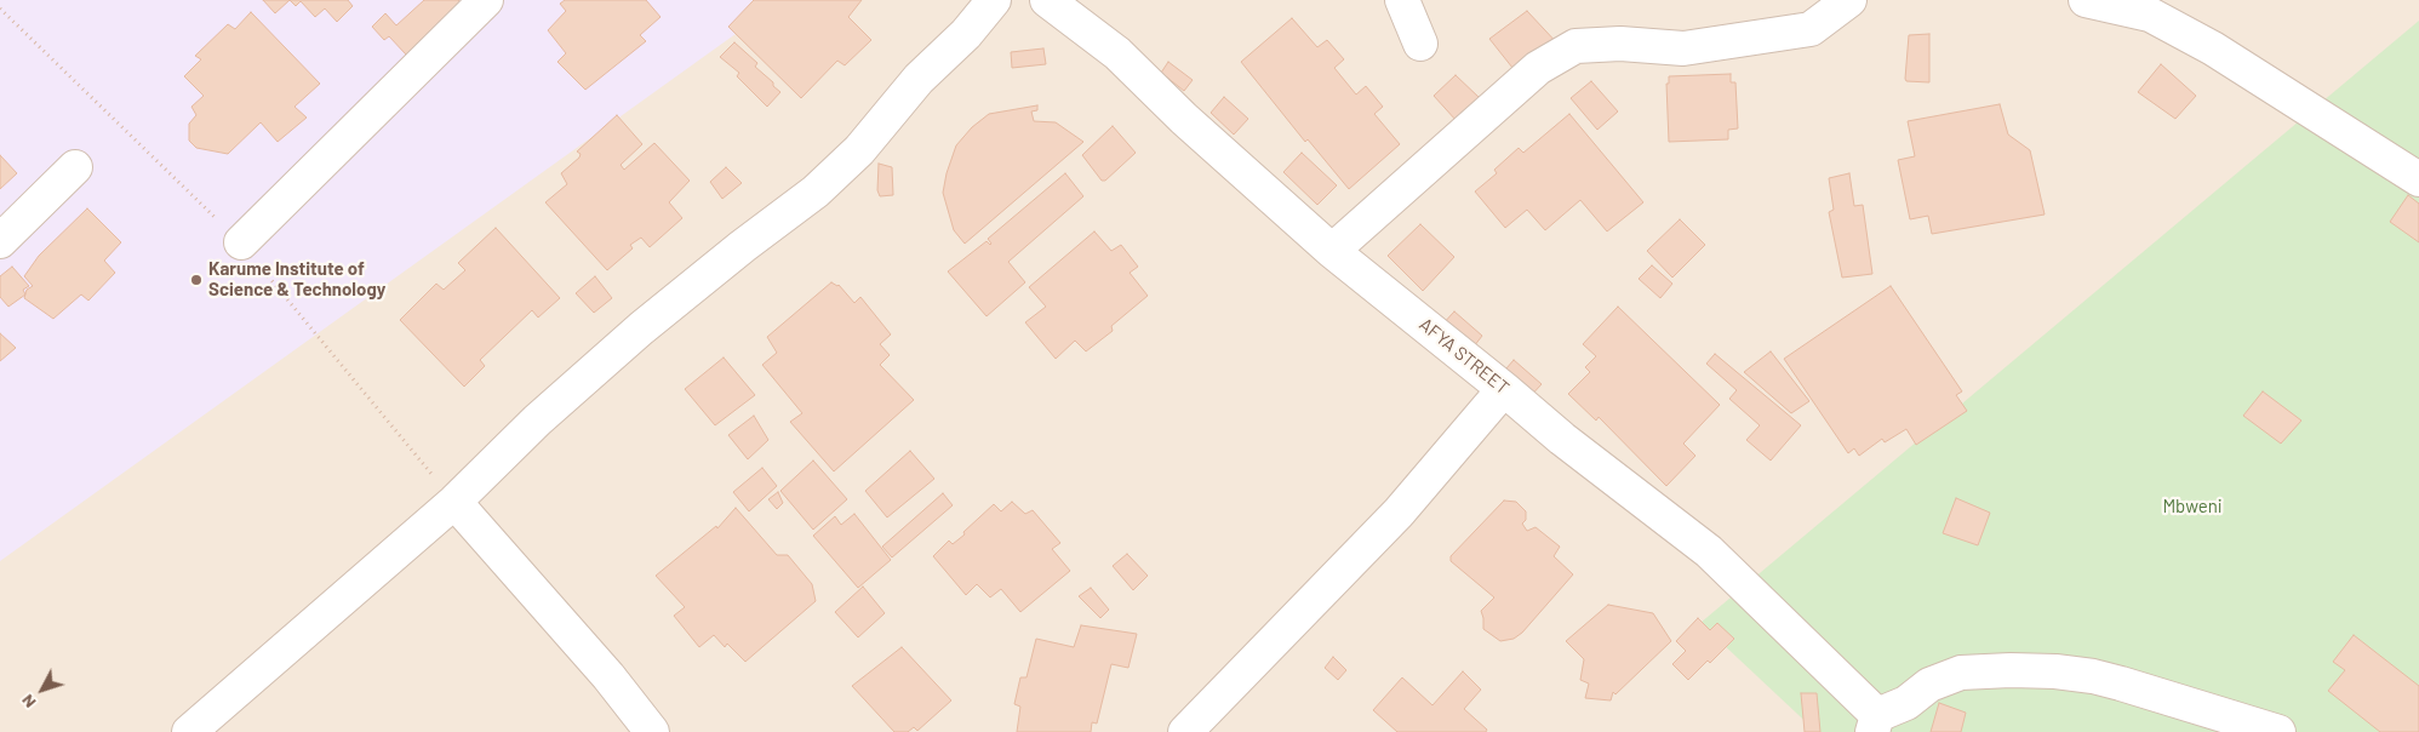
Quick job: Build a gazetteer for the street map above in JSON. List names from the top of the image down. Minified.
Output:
{"streets":{"street":["AFYA STREET"]},"parks":["Mbweni"],"places":["Karume Institute of Science & Technology"],"north":"bottom left"}
